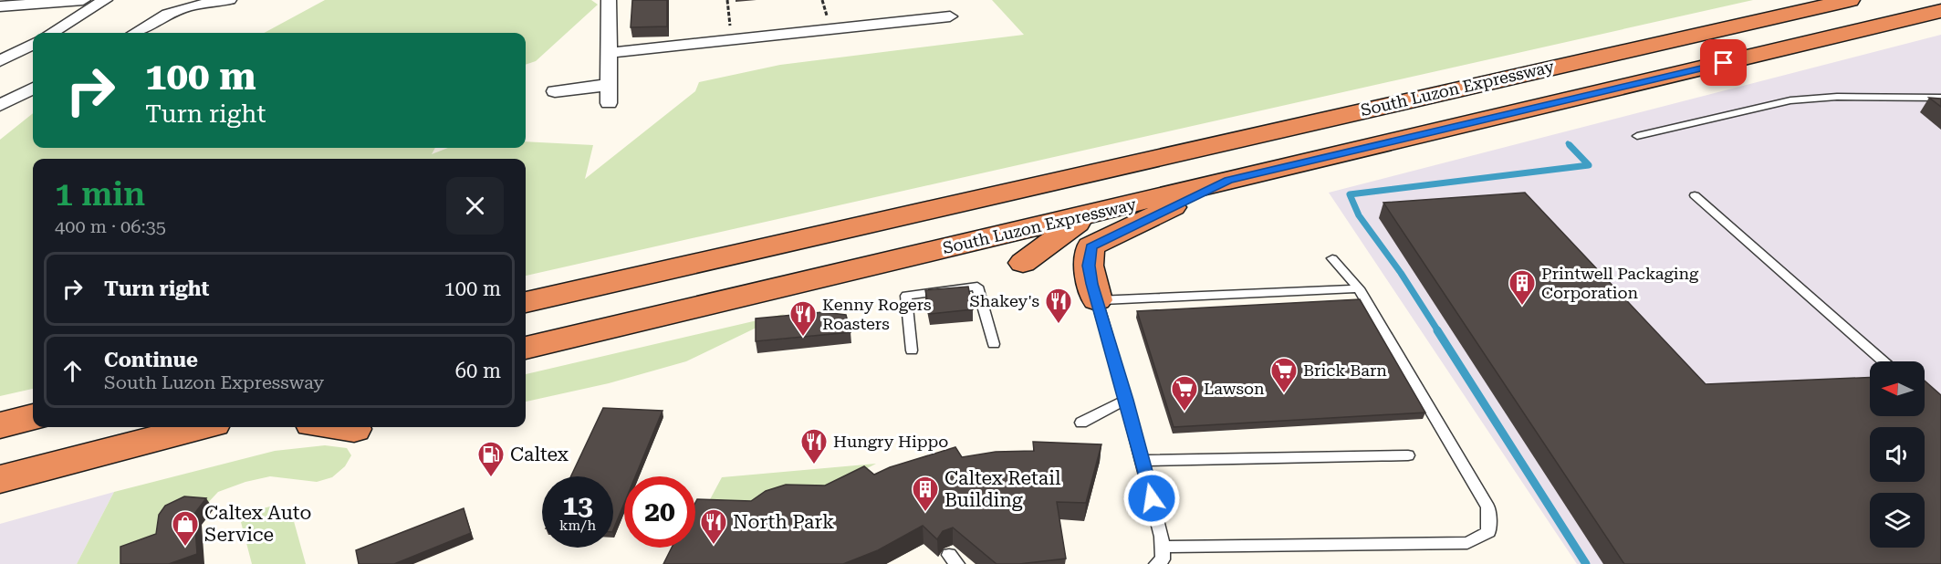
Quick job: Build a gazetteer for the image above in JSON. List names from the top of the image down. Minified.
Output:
{"streets":{"highway":["South Luzon Expressway"]},"places":{"building":["Printwell Packaging Corporation","Caltex Retail Building"],"restaurant":["Shakey's","Kenny Rogers Roasters","Hungry Hippo","North Park"],"supermarket":["Brick Barn","Lawson"],"fuel station":["Caltex"],"shop":["Caltex Auto Service"]},"north":"left","page":{"turn":["100 m","Turn right"],"heading":["1 min","400 m · 06:35"],"list":[{"name":"Turn right","value":"100 m"},{"name":"Continue","note":"South Luzon Expressway","value":"60 m"}],"speed":"13 km/h","limit":"20"}}
